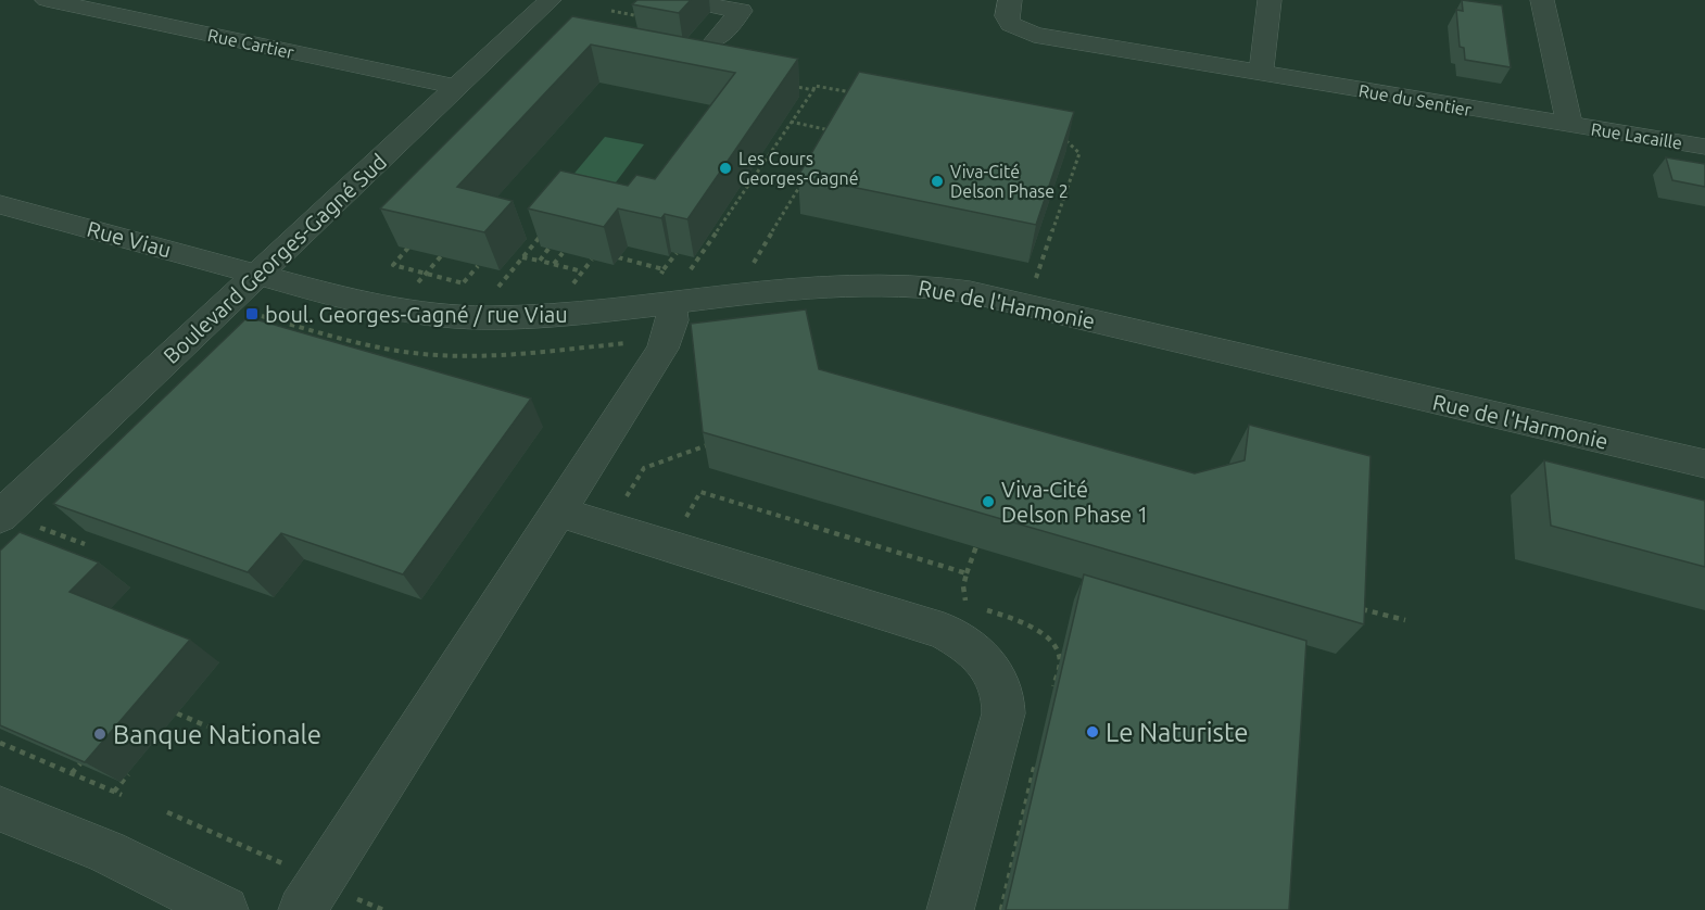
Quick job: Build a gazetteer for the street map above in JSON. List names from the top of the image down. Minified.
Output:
{"streets":{"street":["Rue Cartier","Rue du Sentier","Rue Lacaille","Rue Viau","Boulevard Georges-Gagné Sud","Rue de l'Harmonie"]},"crossings":[["Rue Cartier","Boulevard Georges-Gagné Sud"],["Rue du Sentier","Rue Lacaille"],["Rue Viau","Boulevard Georges-Gagné Sud"],["Rue Viau","Rue de l'Harmonie"],["Boulevard Georges-Gagné Sud","Rue de l'Harmonie"]],"places":{"other":["Les Cours Georges-Gagné","Viva-Cité Delson Phase 2","Viva-Cité Delson Phase 1","Le Naturiste","Banque Nationale"],"transit":["boul. Georges-Gagné / rue Viau"]}}
